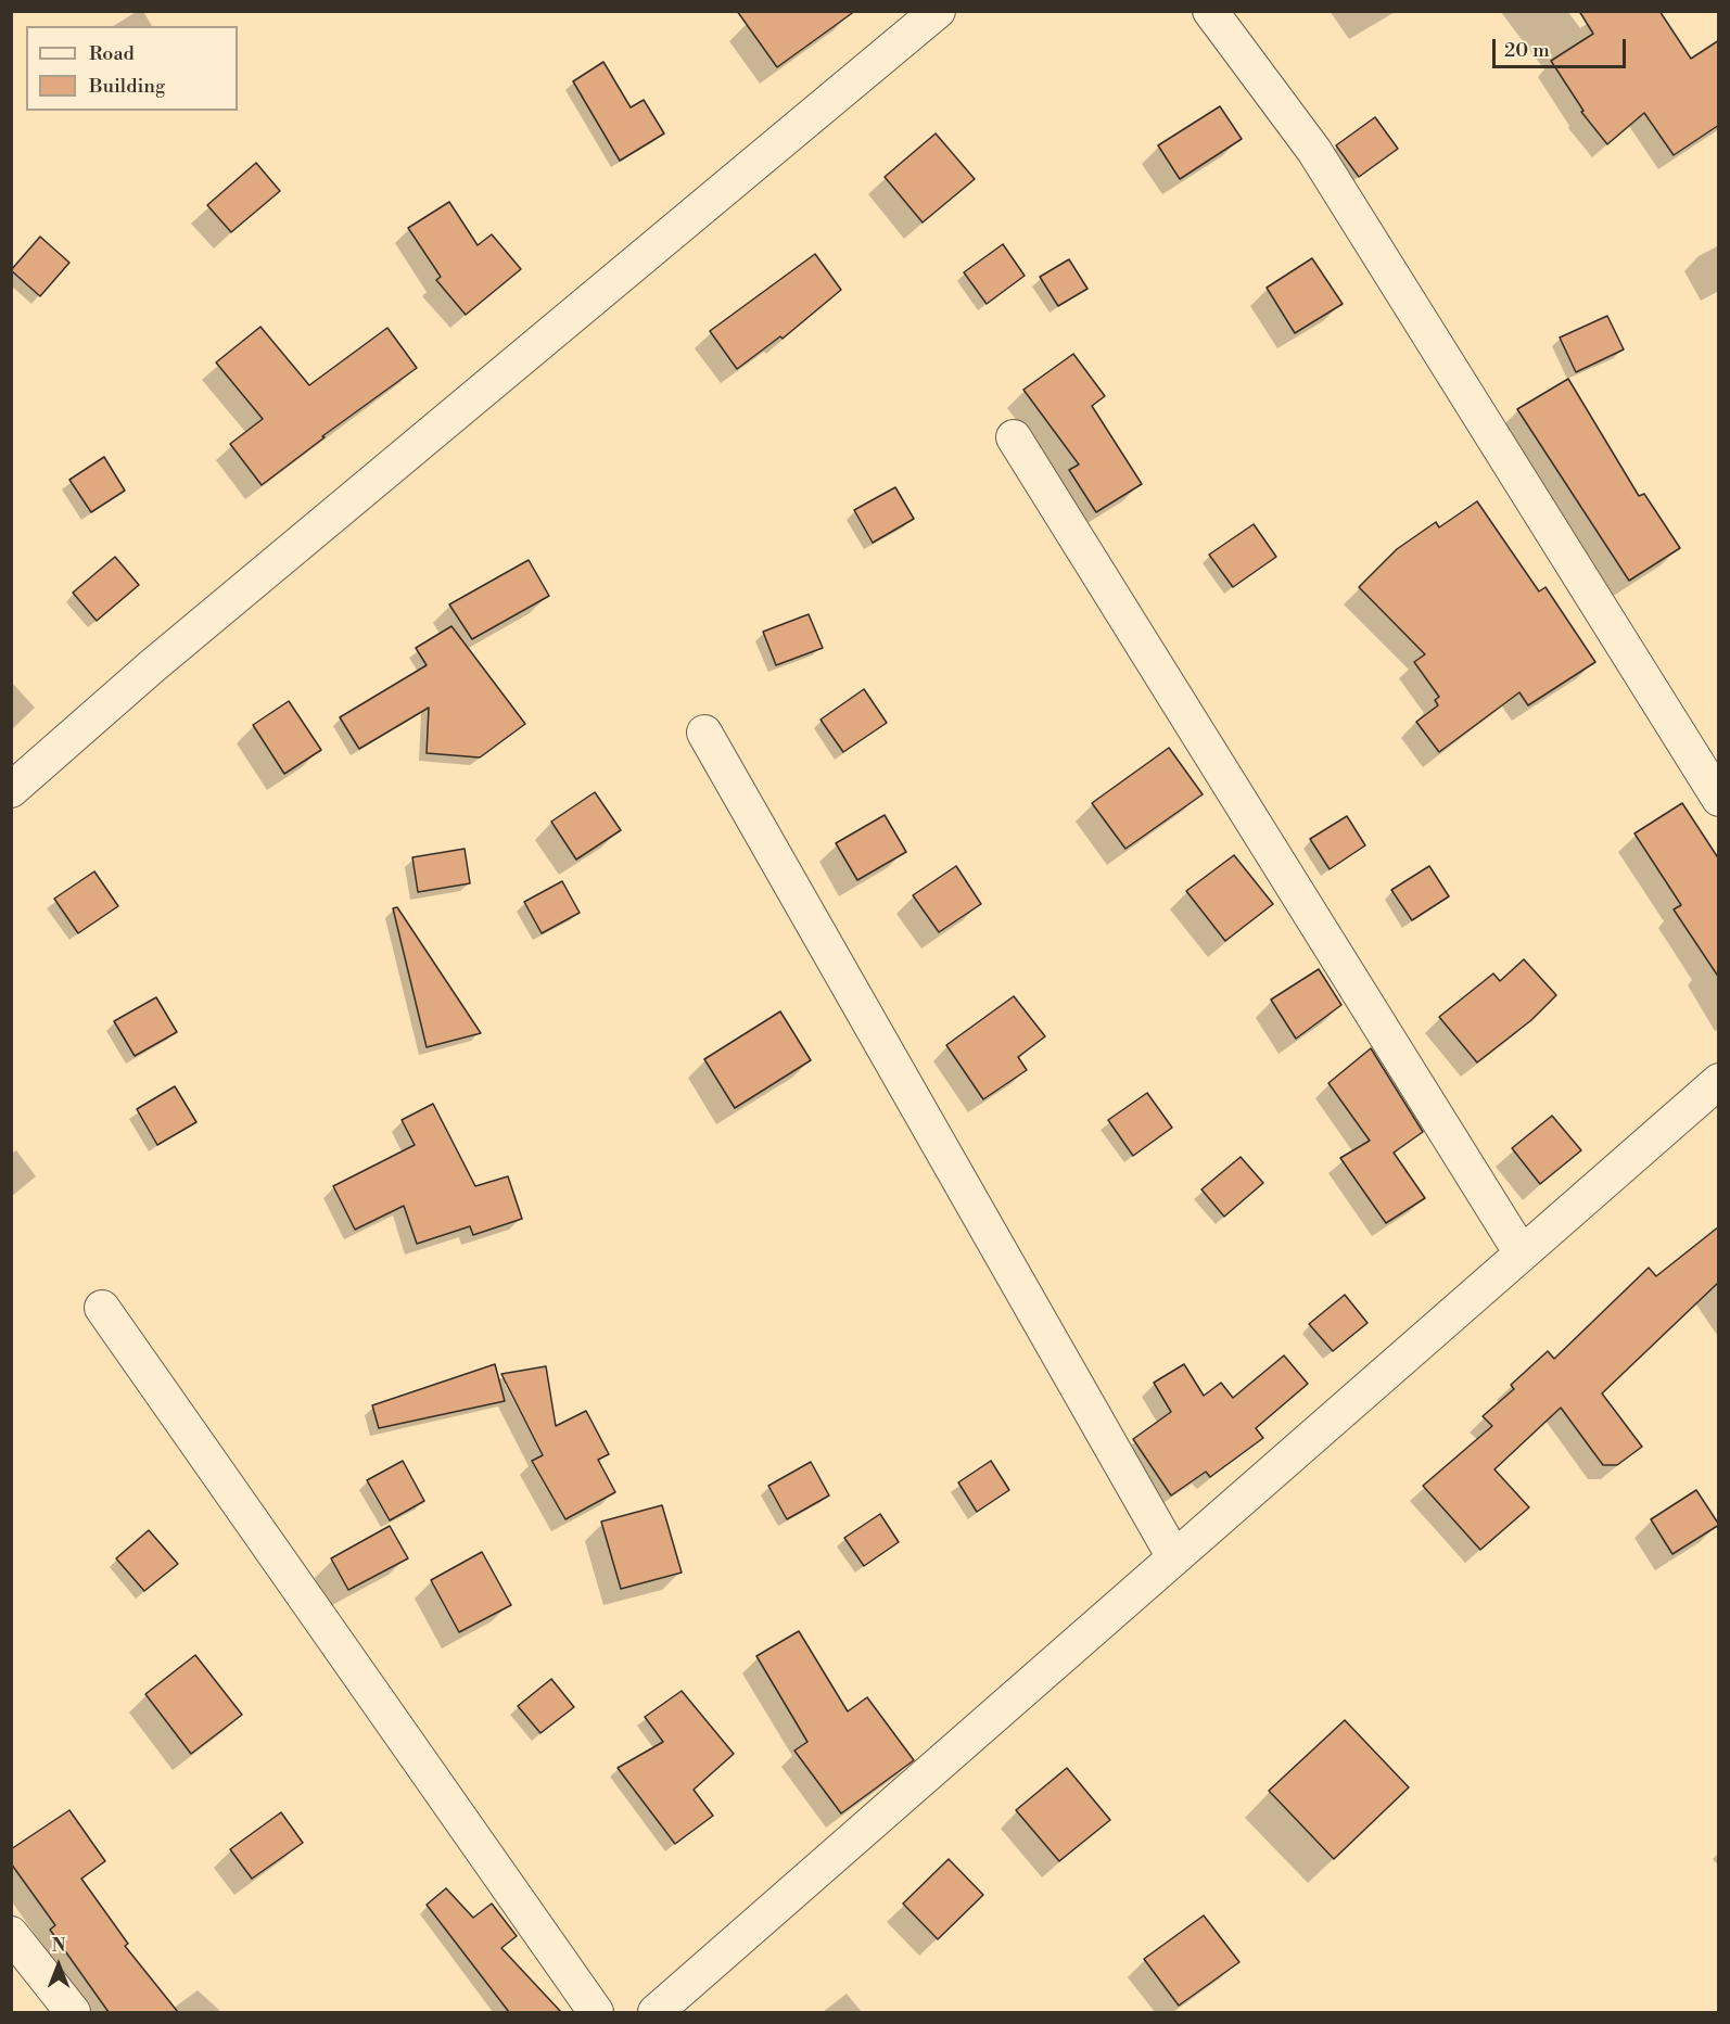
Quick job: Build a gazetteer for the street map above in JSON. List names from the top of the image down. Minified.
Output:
{"legend":["Road","Building"],"scale_bar":"20 m","north":"top"}
